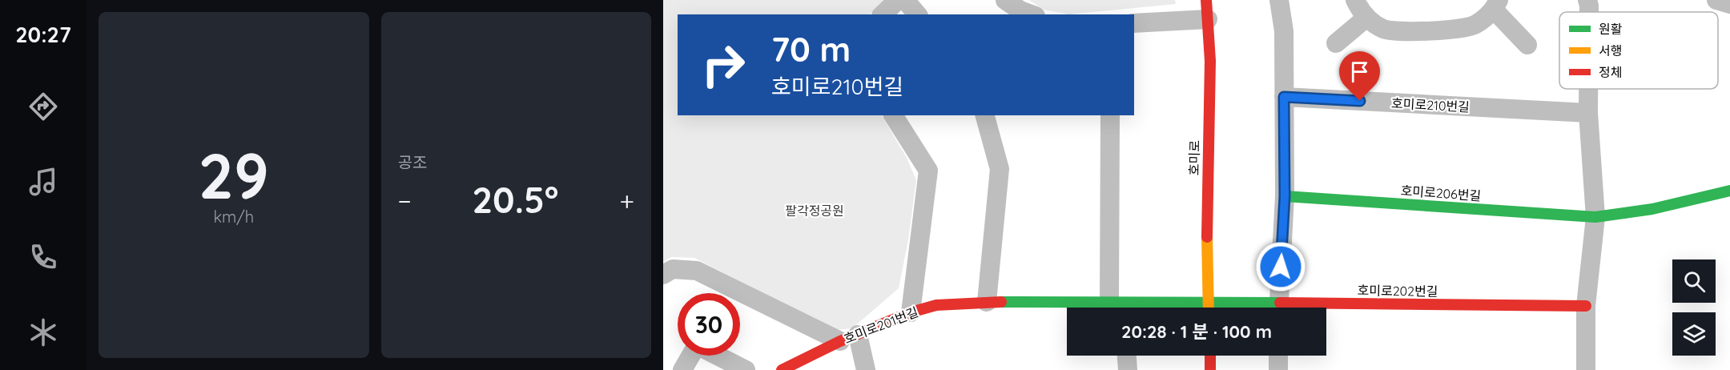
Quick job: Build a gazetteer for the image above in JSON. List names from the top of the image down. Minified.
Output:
{"streets":{"street":["호미로210번길","호미로","호미로206번길","호미로202번길","호미로201번길"]},"crossings":[["호미로","호미로202번길"],["호미로","호미로201번길"],["호미로202번길","호미로201번길"]],"parks":["팔각정공원"],"legend":["원활","서행","정체"],"page":{"tabs":"20:27","tile":[["29","km/h"],"공조"],"turn":["70 m","호미로210번길"],"heat":["−","20.5°","+"],"limit":"30","trip":"20:28 · 1 분 · 100 m"}}
